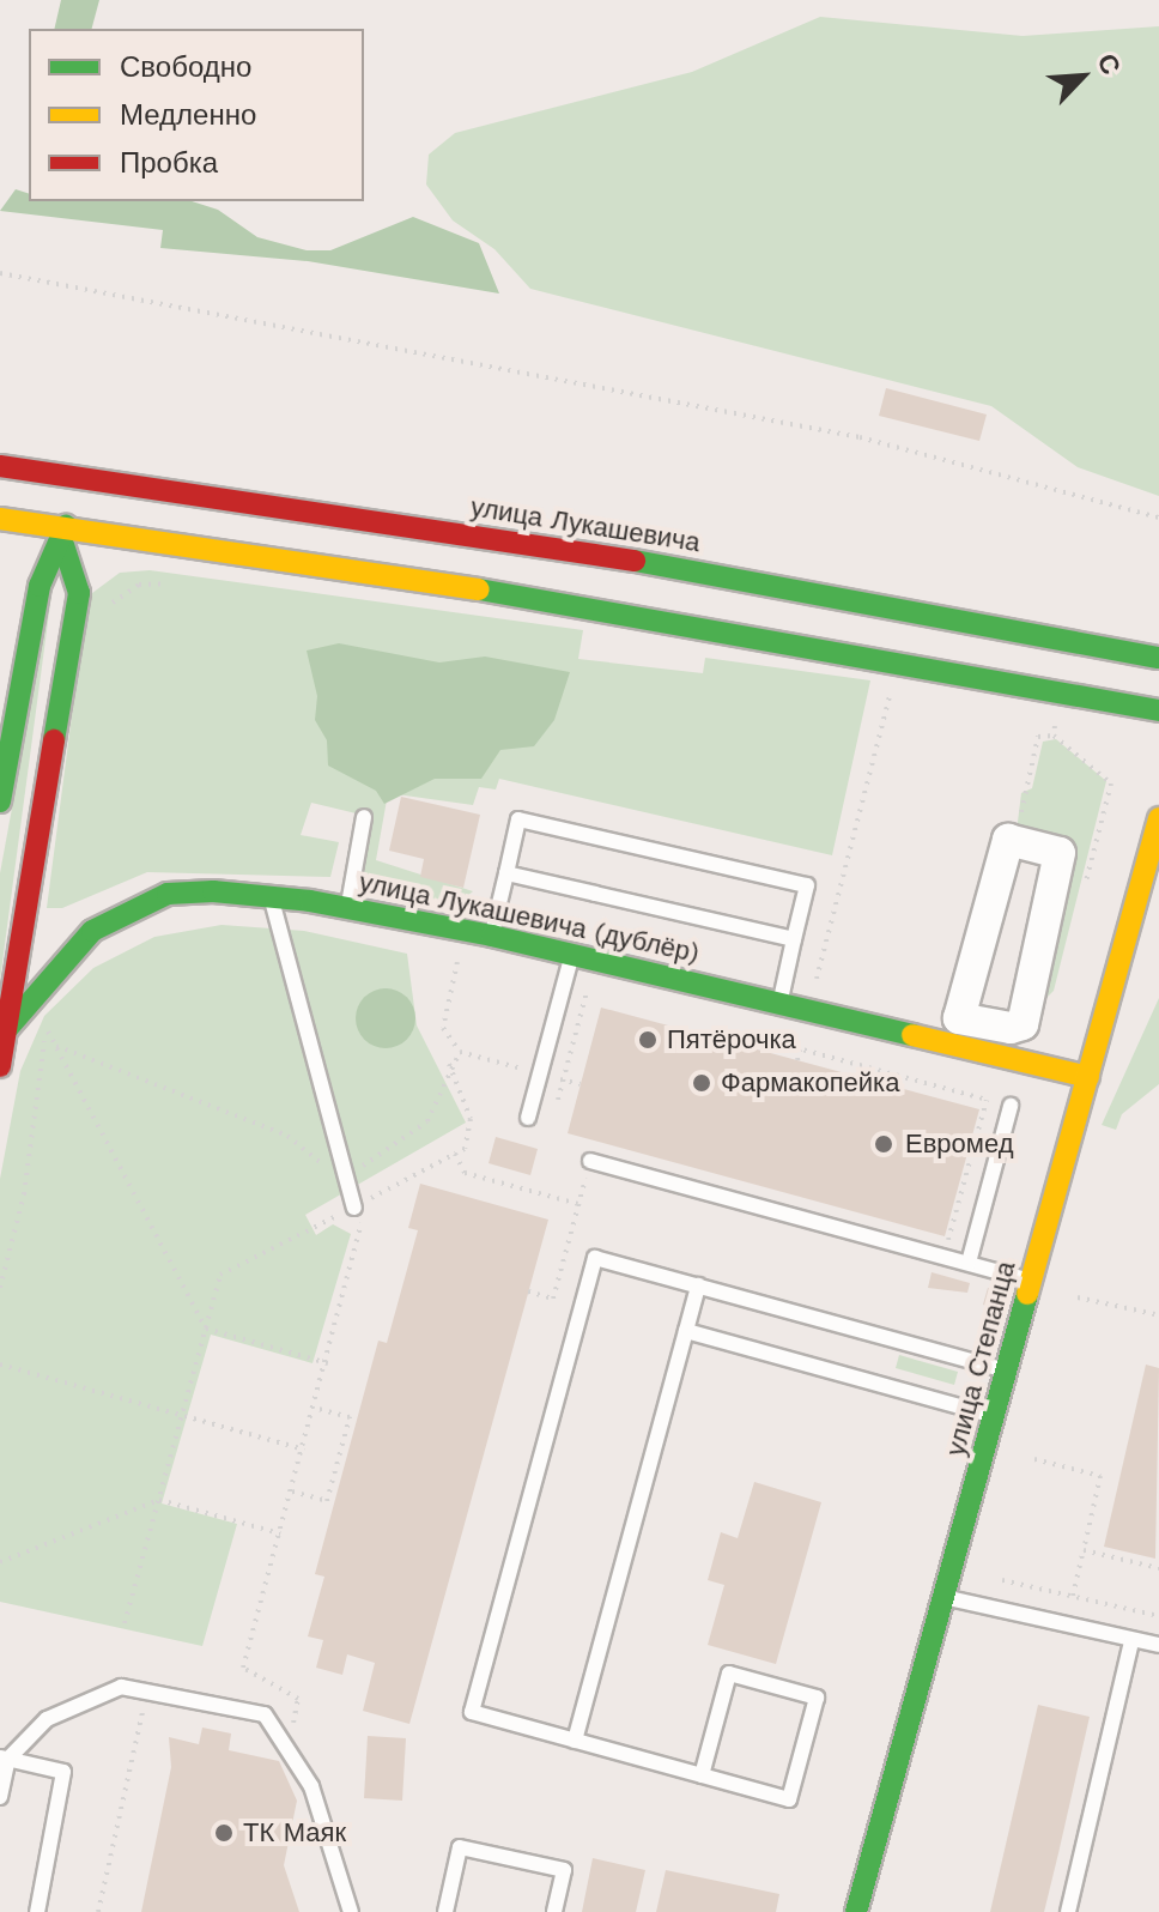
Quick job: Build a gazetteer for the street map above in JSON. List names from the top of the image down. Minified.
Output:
{"streets":{"main road":["улица Лукашевича","улица Лукашевича (дублёр)","улица Степанца"]},"crossings":[["улица Лукашевича (дублёр)","улица Степанца"]],"places":["Пятёрочка","Фармакопейка","Евромед","ТК Маяк"],"legend":["Свободно","Медленно","Пробка"],"north":"top right"}
